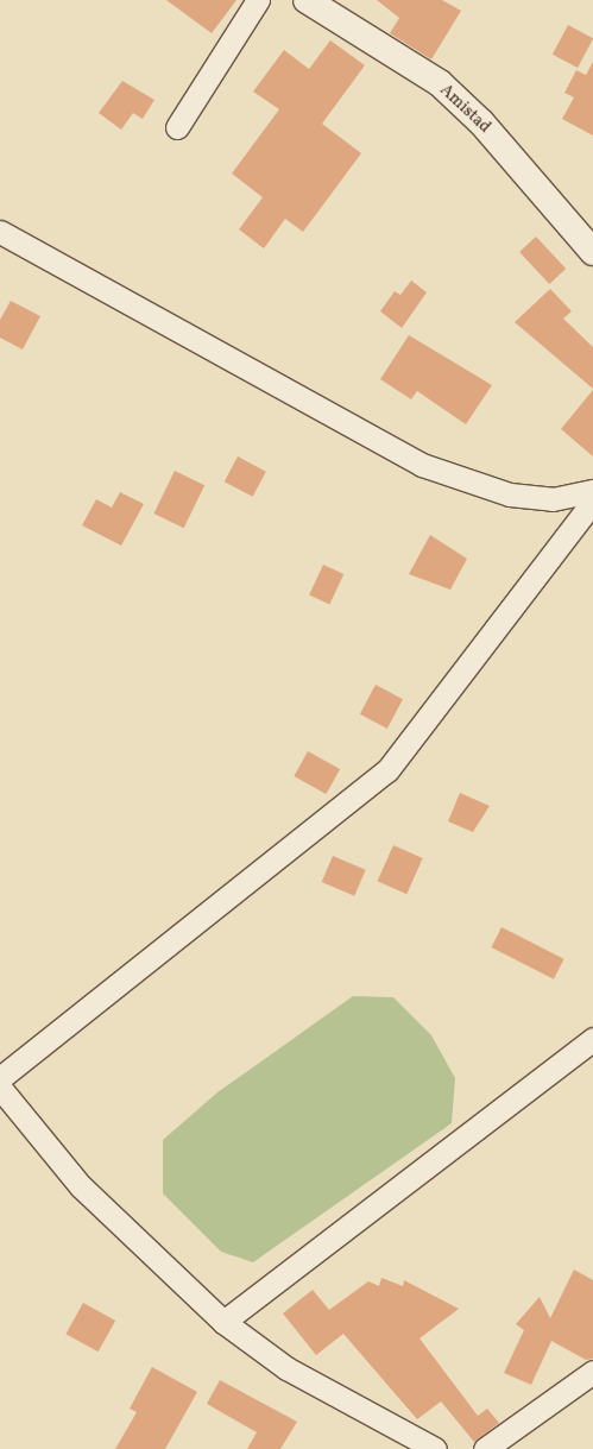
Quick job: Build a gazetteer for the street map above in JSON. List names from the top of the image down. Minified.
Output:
{"streets":{"street":["Amistad"]}}
